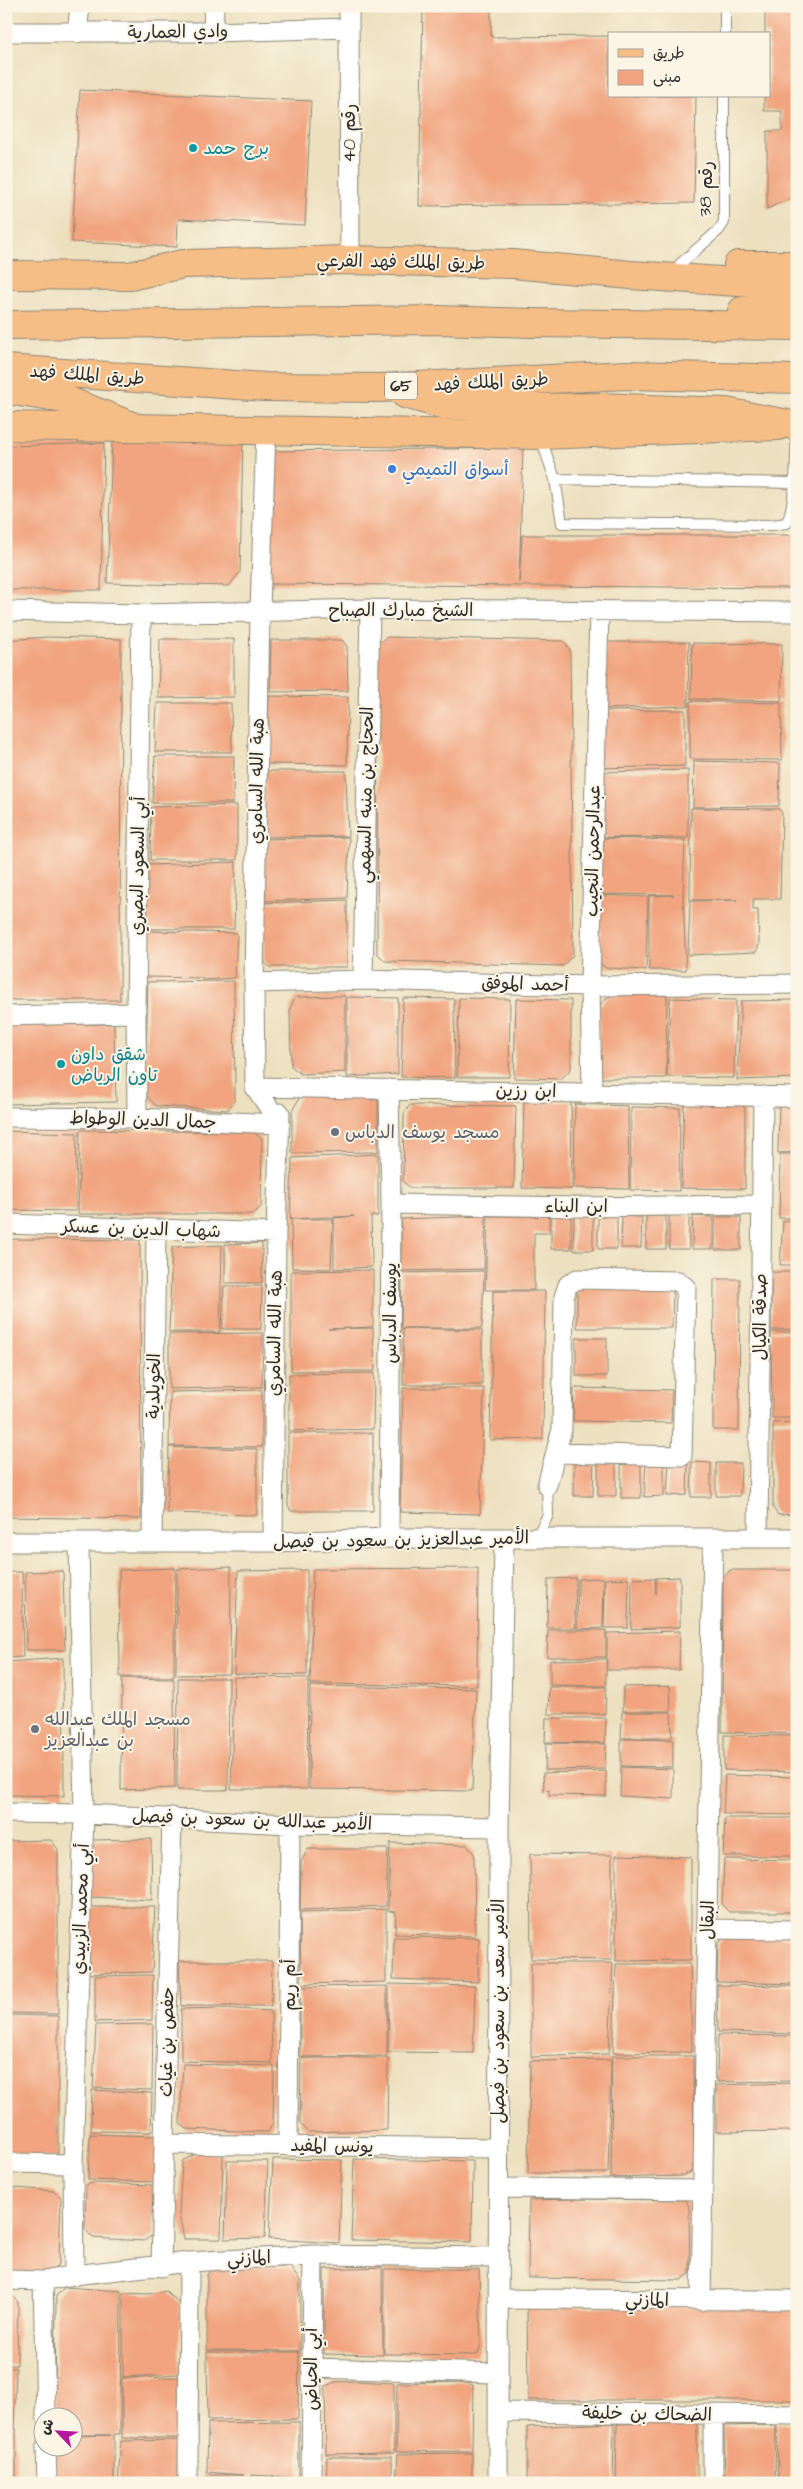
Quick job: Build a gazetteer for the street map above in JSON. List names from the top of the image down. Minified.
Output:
{"streets":{"main road":["طريق الملك فهد الفرعي","طريق الملك فهد","65"],"street":["وادي العمارية","رقم 40","الشيخ مبارك الصباح","هبة الله السامري","الحجاج بن منبه السهمي","عبدالرحمن النجيب","أبي السعود البصري","أحمد الموفق","ابن رزين","جمال الدين الوطواط","ابن البناء","شهاب الدين بن عسكر","يوسف الدباس","صدقة الكيال","الخويلدية","الأمير عبدالعزيز بن سعود بن فيصل","الأمير عبدالله بن سعود بن فيصل","أبي محمد الزبيدي","البقال","أم ريم","الأمير سعد بن سعود بن فيصل","حفص بن غياث","يونس المفيد","المازني","أبي الحياض","الضحاك بن خليفة"],"lane":["رقم 38"]},"crossings":[["وادي العمارية","رقم 40"],["رقم 40","طريق الملك فهد الفرعي"],["الشيخ مبارك الصباح","هبة الله السامري"],["الشيخ مبارك الصباح","الحجاج بن منبه السهمي"],["الشيخ مبارك الصباح","عبدالرحمن النجيب"],["الشيخ مبارك الصباح","أبي السعود البصري"],["هبة الله السامري","أحمد الموفق"],["هبة الله السامري","ابن رزين"],["هبة الله السامري","جمال الدين الوطواط"],["هبة الله السامري","شهاب الدين بن عسكر"],["هبة الله السامري","الأمير عبدالعزيز بن سعود بن فيصل"],["الحجاج بن منبه السهمي","أحمد الموفق"],["عبدالرحمن النجيب","أحمد الموفق"],["عبدالرحمن النجيب","ابن رزين"],["أبي السعود البصري","جمال الدين الوطواط"],["ابن رزين","يوسف الدباس"],["ابن رزين","صدقة الكيال"],["ابن البناء","يوسف الدباس"],["ابن البناء","صدقة الكيال"],["شهاب الدين بن عسكر","الخويلدية"],["يوسف الدباس","الأمير عبدالعزيز بن سعود بن فيصل"],["صدقة الكيال","الأمير عبدالعزيز بن سعود بن فيصل"],["الخويلدية","الأمير عبدالعزيز بن سعود بن فيصل"],["الأمير عبدالعزيز بن سعود بن فيصل","أبي محمد الزبيدي"],["الأمير عبدالعزيز بن سعود بن فيصل","البقال"],["الأمير عبدالعزيز بن سعود بن فيصل","الأمير سعد بن سعود بن فيصل"],["الأمير عبدالله بن سعود بن فيصل","أبي محمد الزبيدي"],["الأمير عبدالله بن سعود بن فيصل","أم ريم"],["الأمير عبدالله بن سعود بن فيصل","الأمير سعد بن سعود بن فيصل"],["الأمير عبدالله بن سعود بن فيصل","حفص بن غياث"],["البقال","المازني"],["أم ريم","يونس المفيد"],["الأمير سعد بن سعود بن فيصل","يونس المفيد"],["الأمير سعد بن سعود بن فيصل","المازني"],["الأمير سعد بن سعود بن فيصل","الضحاك بن خليفة"],["حفص بن غياث","يونس المفيد"],["المازني","أبي الحياض"]],"places":["برج حمد","أسواق التميمي","شقق داون تاون الرياض","مسجد يوسف الدباس","مسجد الملك عبدالله بن عبدالعزيز"],"legend":["طريق","مبنى"],"north":"top left"}
